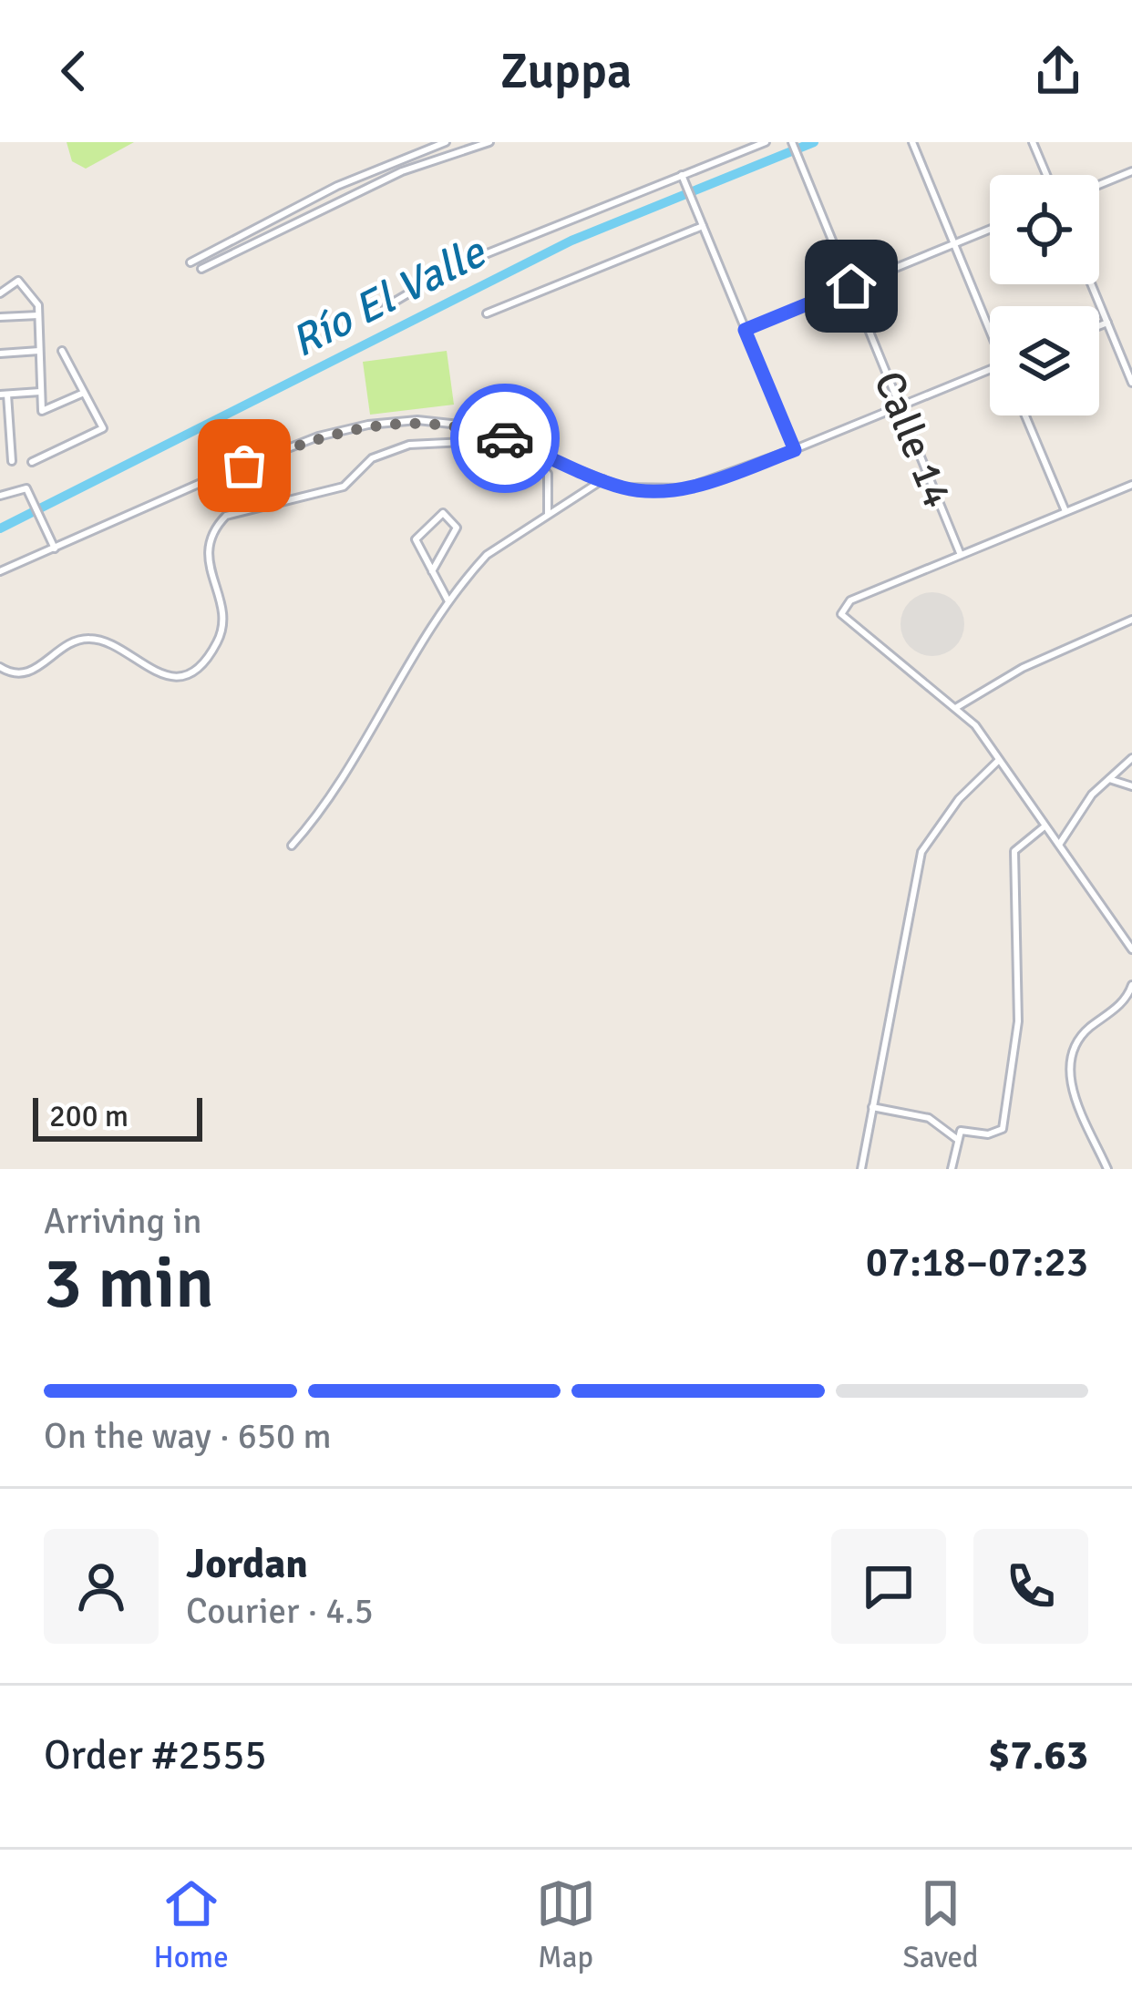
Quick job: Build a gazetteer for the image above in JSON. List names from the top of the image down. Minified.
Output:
{"streets":{"street":["Calle 14"]},"water":["Río El Valle"],"scale_bar":"200 m","page":{"header":"Zuppa","scale":"200 m","heading":["3 min","Arriving in","07:18–07:23"],"panel":["Jordan","Courier · 4.5","Order #2555","$7.63"],"bar":"On the way · 650 m","tabs":["Home","Map","Saved"]}}
